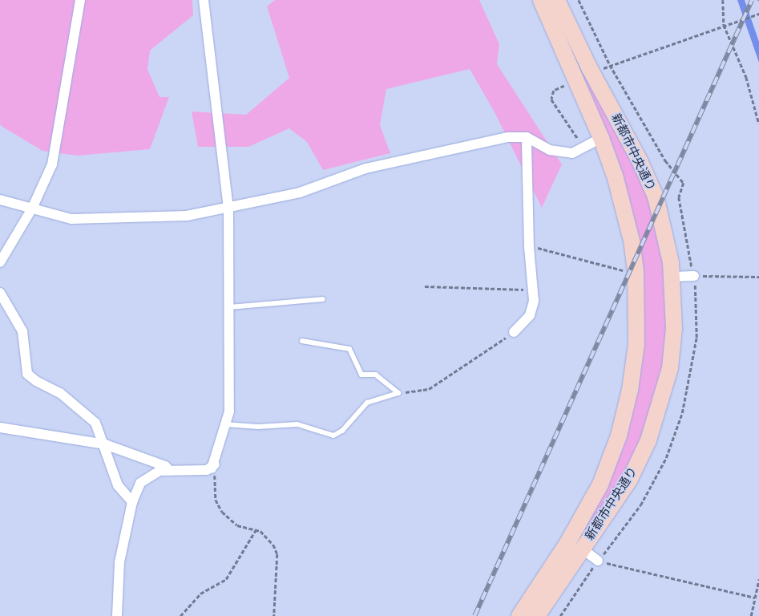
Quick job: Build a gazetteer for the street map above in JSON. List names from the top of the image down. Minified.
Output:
{"streets":{"main road":["新都市中央通り"]}}
